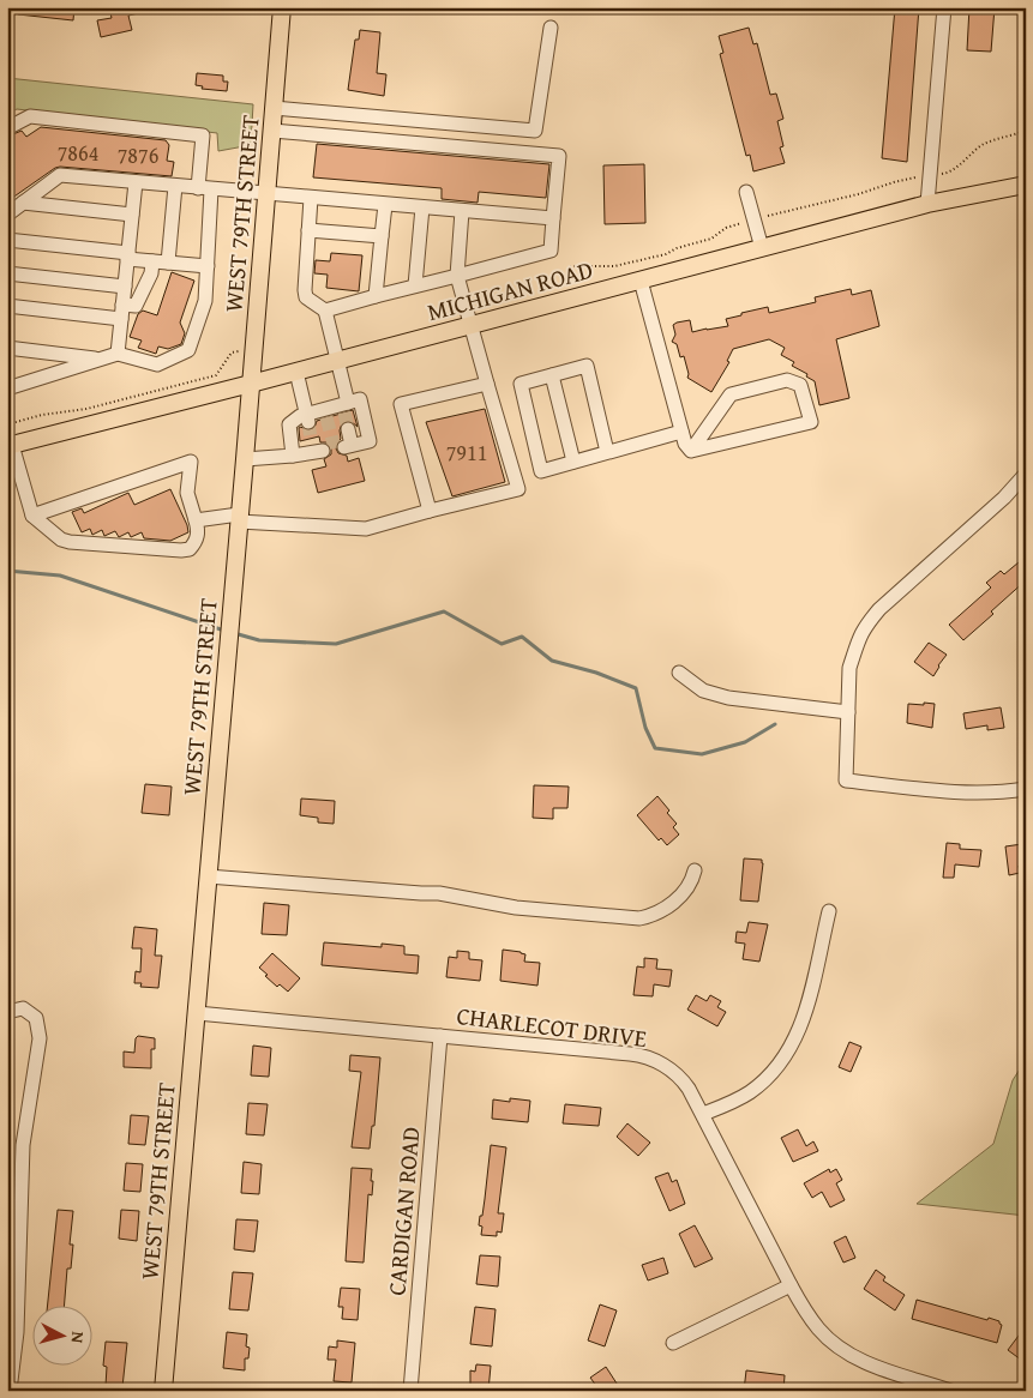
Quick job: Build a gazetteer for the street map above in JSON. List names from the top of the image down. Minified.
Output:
{"streets":{"main road":["WEST 79TH STREET","MICHIGAN ROAD"],"street":["CHARLECOT DRIVE","CARDIGAN ROAD"]},"crossings":[["WEST 79TH STREET","MICHIGAN ROAD"],["WEST 79TH STREET","CHARLECOT DRIVE"],["CHARLECOT DRIVE","CARDIGAN ROAD"]],"house_numbers":["7864","7876","7911"],"north":"right"}
